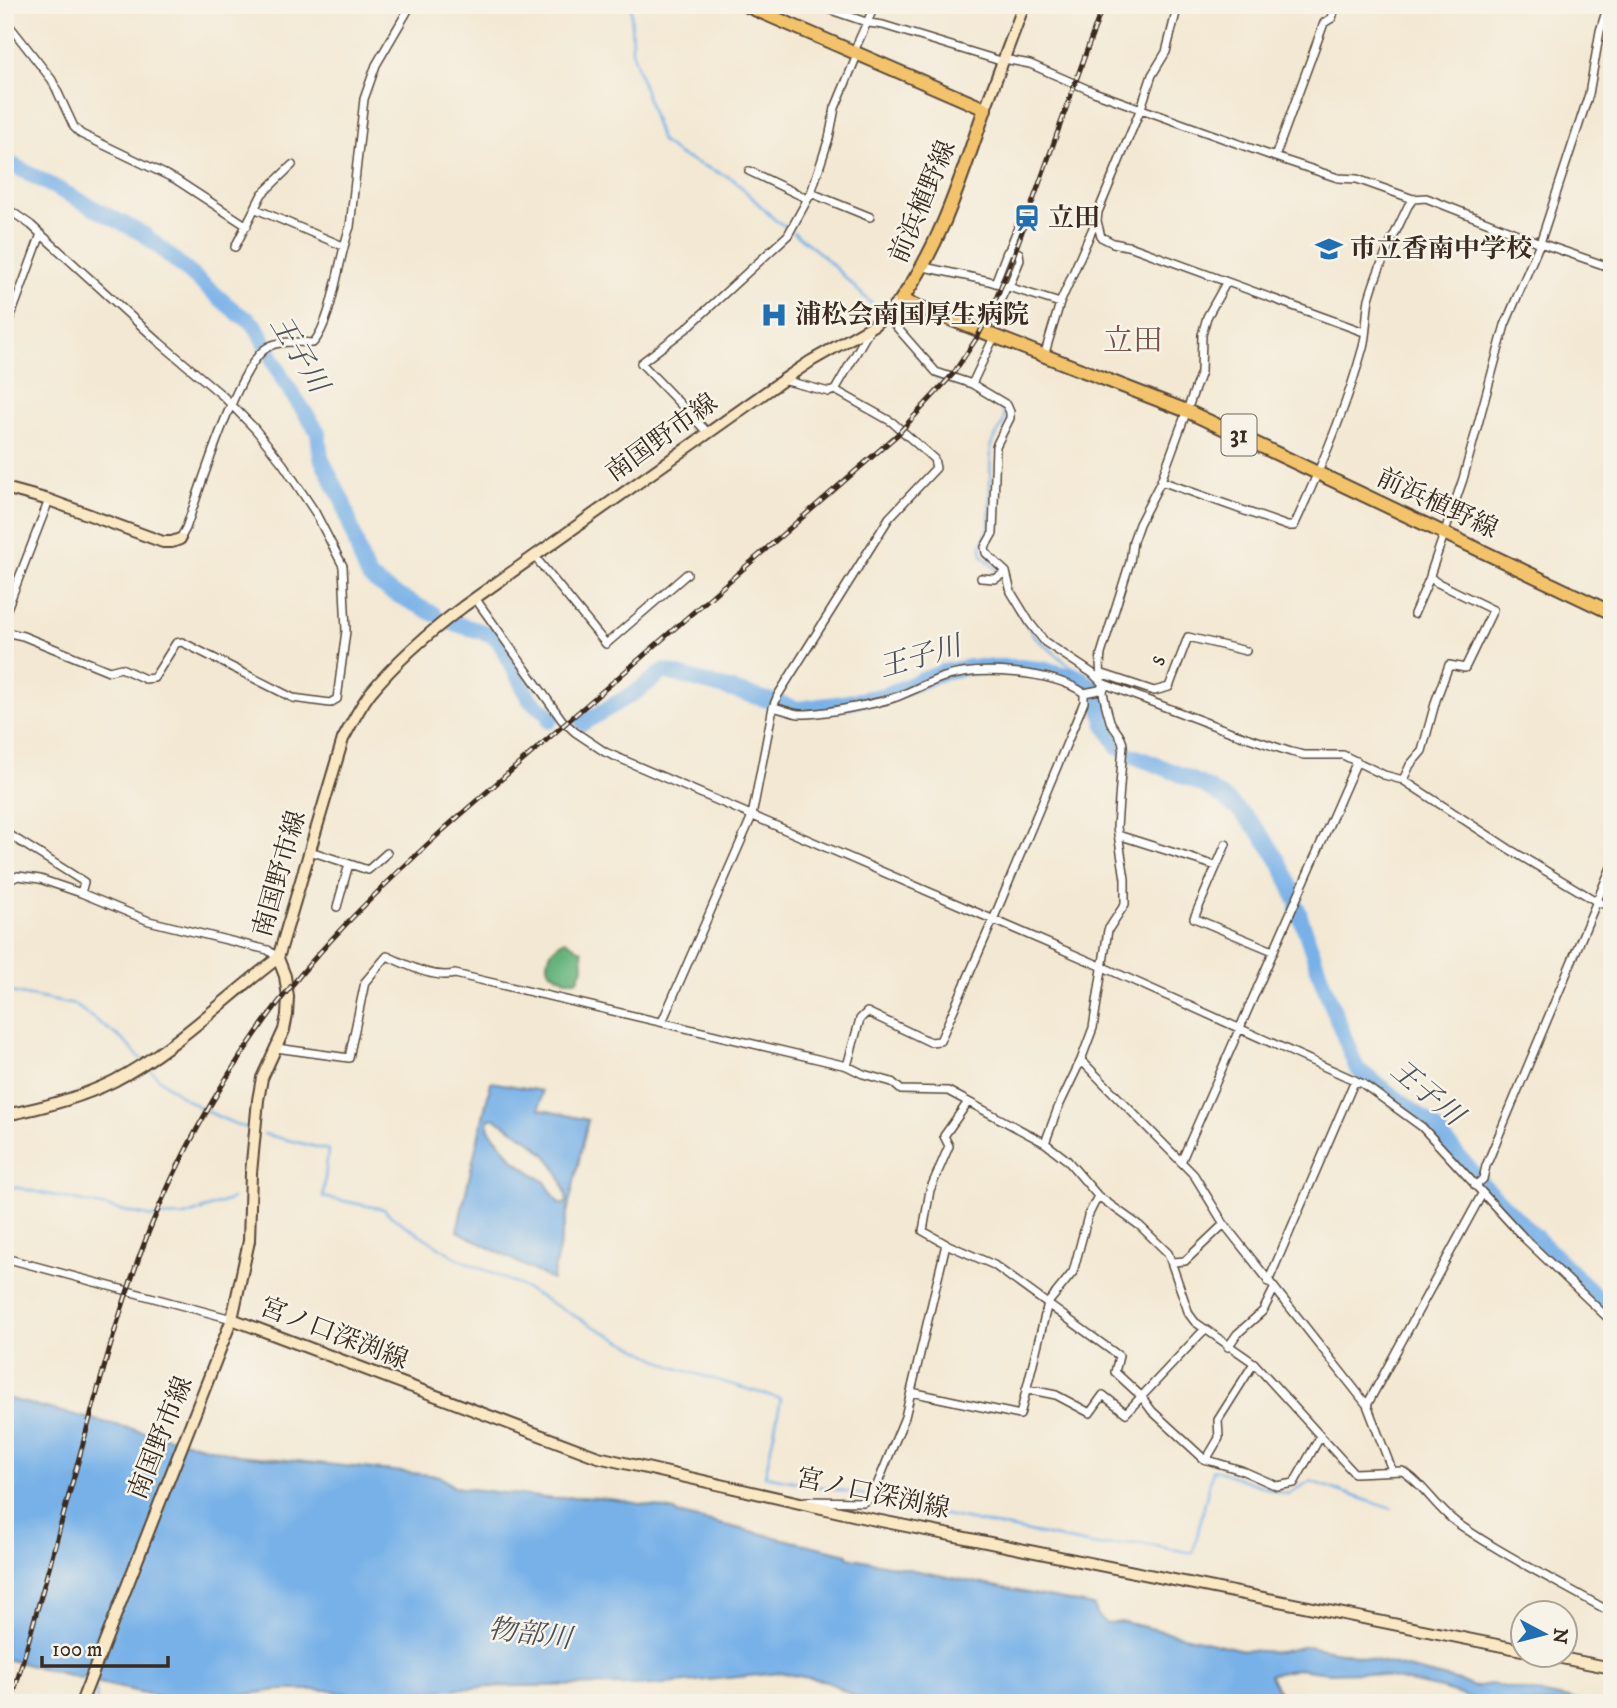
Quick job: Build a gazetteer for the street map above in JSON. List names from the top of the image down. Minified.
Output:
{"streets":{"main road":["前浜植野線","31","南国野市線","宮ノ口深渕線"],"street":["s"]},"crossings":[["前浜植野線","南国野市線"],["南国野市線","宮ノ口深渕線"]],"districts":["立田"],"water":["王子川","物部川"],"places":{"station":["立田"],"school or university":["市立香南中学校"],"hospital":["浦松会南国厚生病院"]},"scale_bar":"100 m","north":"right"}
